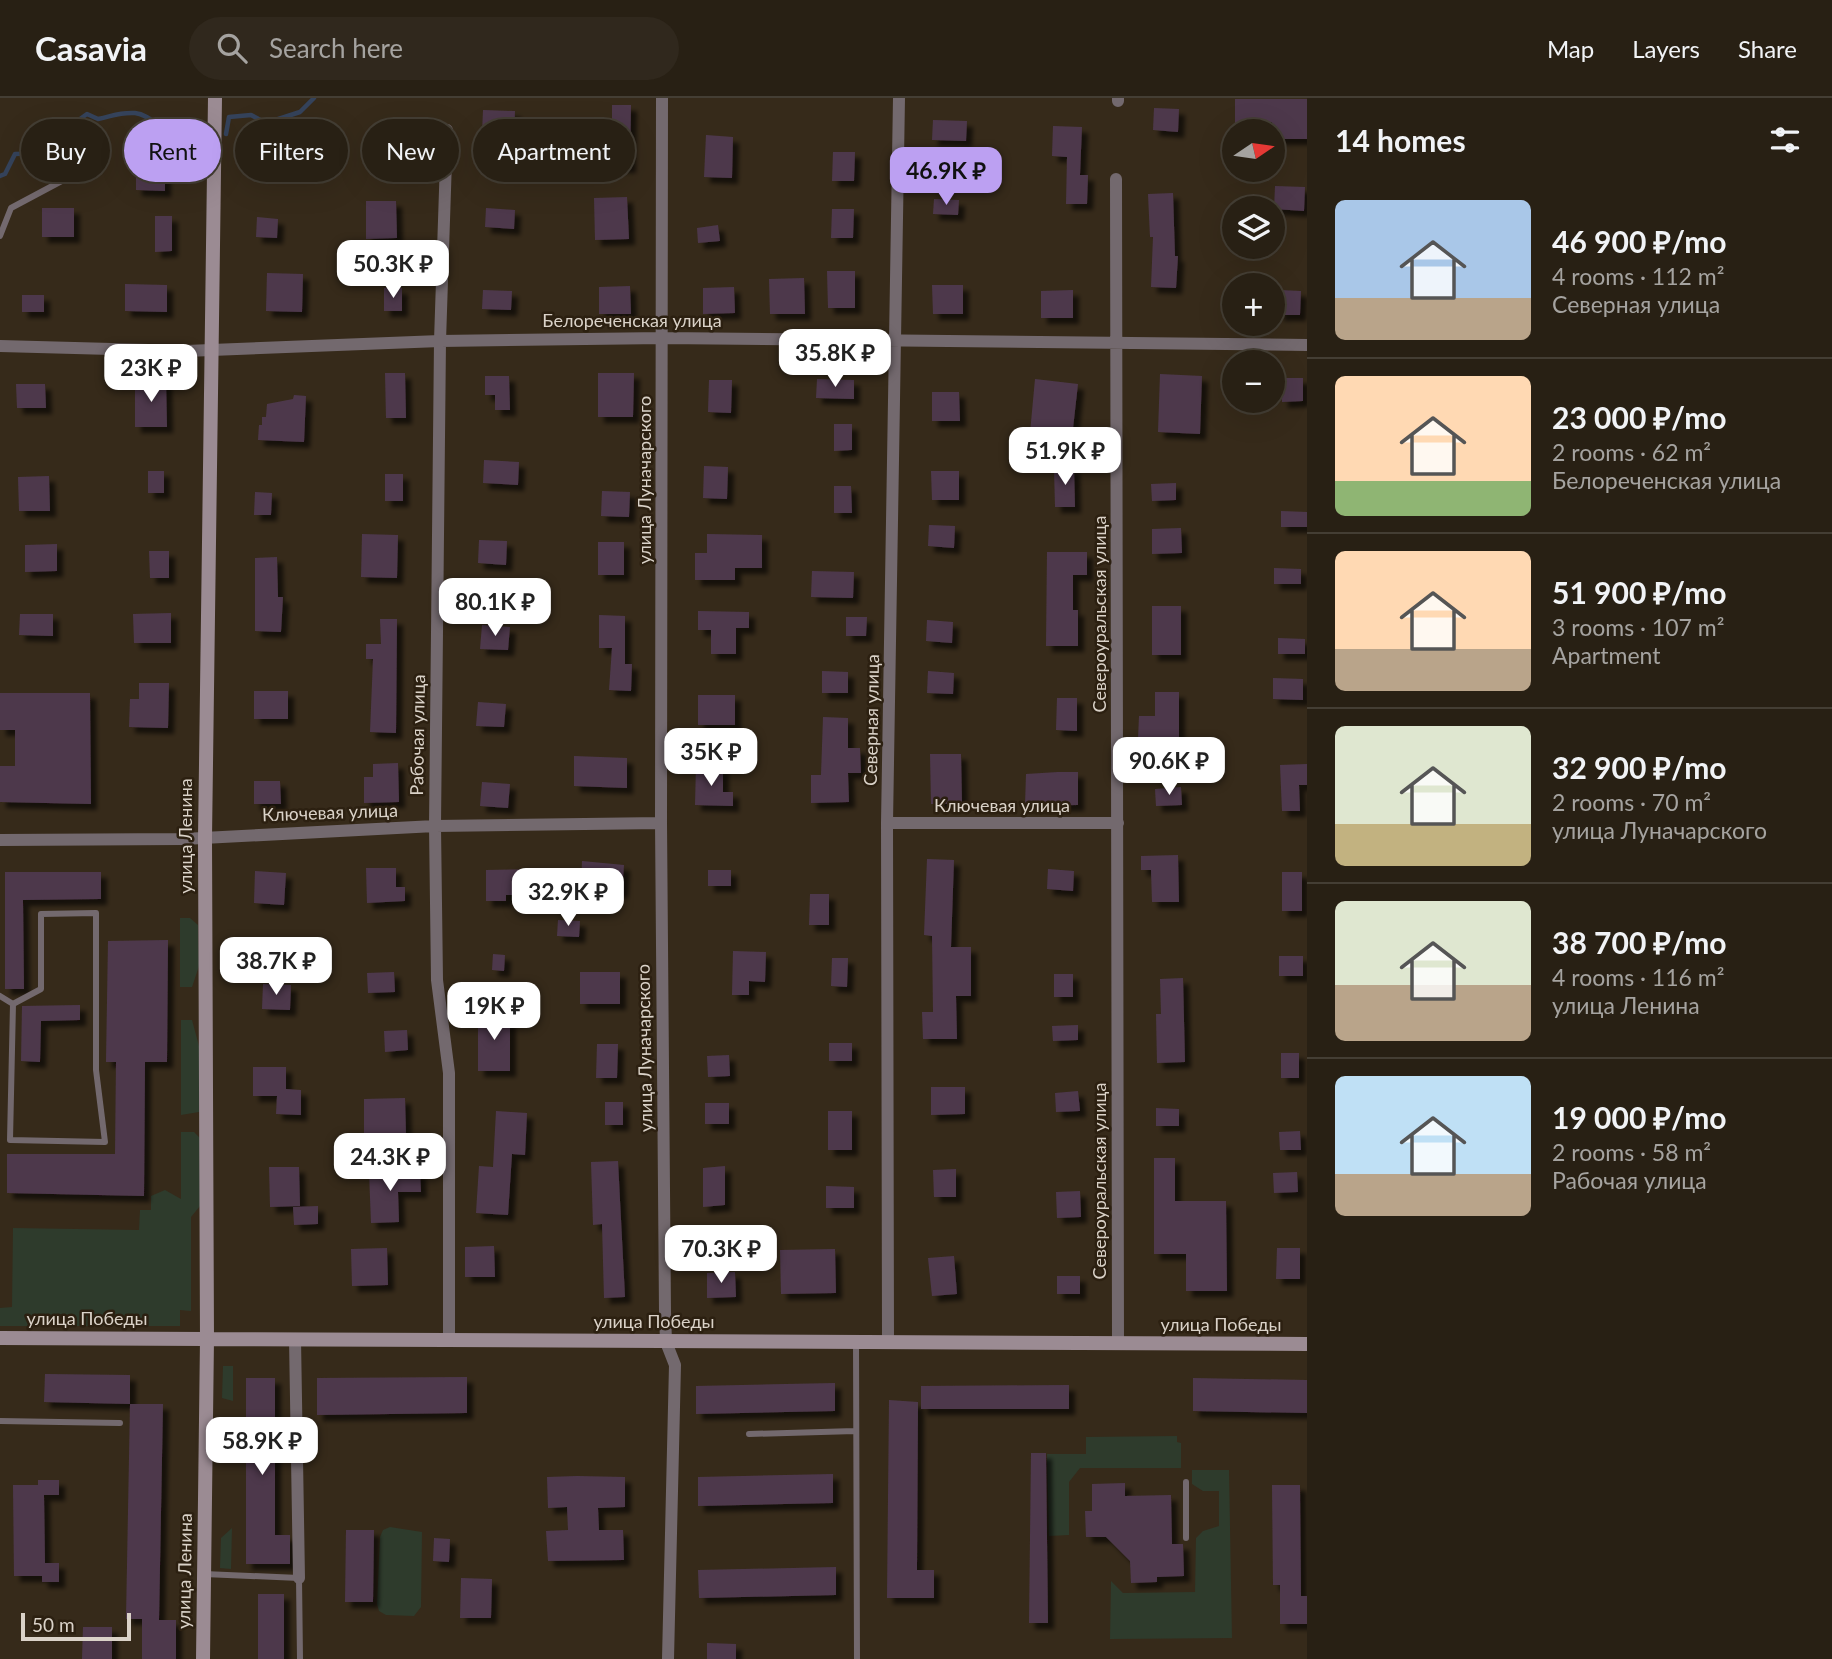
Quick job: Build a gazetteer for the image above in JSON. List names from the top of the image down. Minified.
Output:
{"streets":{"main road":["улица Ленина","улица Победы"],"street":["Белореченская улица","улица Луначарского","Североуральская улица","Северная улица","Рабочая улица","Ключевая улица"]},"crossings":[["Белореченская улица","улица Луначарского"],["Белореченская улица","Североуральская улица"],["Белореченская улица","Северная улица"],["Белореченская улица","Рабочая улица"],["Белореченская улица","улица Ленина"],["улица Луначарского","Ключевая улица"],["улица Луначарского","улица Победы"],["Североуральская улица","Ключевая улица"],["Североуральская улица","улица Победы"],["Северная улица","Ключевая улица"],["Северная улица","улица Победы"],["Рабочая улица","Ключевая улица"],["Рабочая улица","улица Победы"],["Ключевая улица","улица Ленина"],["улица Ленина","улица Победы"]],"scale_bar":"50 m","north":"right","page":{"header":"Casavia","search":"Search here","nav":["Map","Layers","Share"],"heading":"14 homes","map_buttons":["+","−"],"chip":["Buy","Rent","Filters","New","Apartment"],"price":["46.9K ₽","50.3K ₽","35.8K ₽","23K ₽","51.9K ₽","80.1K ₽","35K ₽","90.6K ₽","32.9K ₽","38.7K ₽","19K ₽","24.3K ₽","70.3K ₽","58.9K ₽"],"list":[{"name":"46 900 ₽/mo","note":"4 rooms · 112 m² · Северная улица"},{"name":"23 000 ₽/mo","note":"2 rooms · 62 m² · Белореченская улица"},{"name":"51 900 ₽/mo","note":"3 rooms · 107 m² · Apartment"},{"name":"32 900 ₽/mo","note":"2 rooms · 70 m² · улица Луначарского"},{"name":"38 700 ₽/mo","note":"4 rooms · 116 m² · улица Ленина"},{"name":"19 000 ₽/mo","note":"2 rooms · 58 m² · Рабочая улица"}],"scale":"50 m"}}
